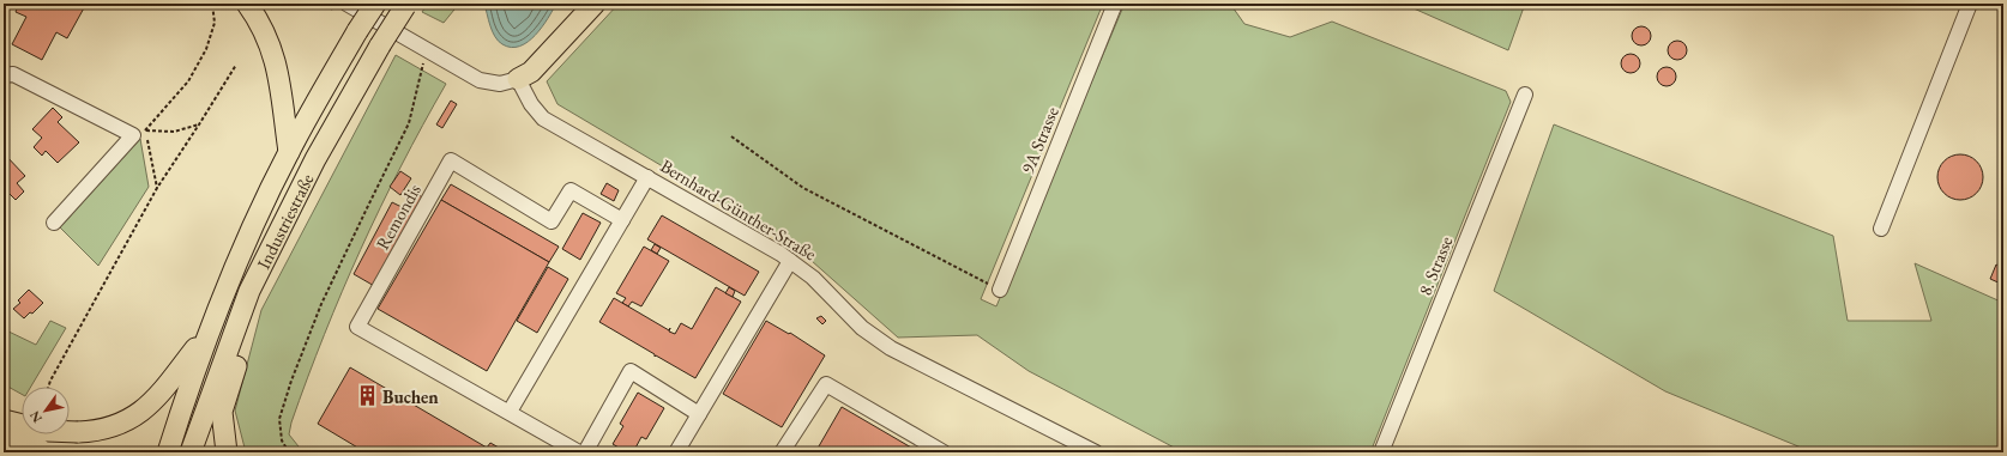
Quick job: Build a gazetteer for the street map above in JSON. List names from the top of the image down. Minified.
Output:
{"streets":{"highway":["Industriestraße"],"street":["9A Strasse","Bernhard-Günther-Straße","Remondis","8. Strasse"]},"places":{"building":["Buchen"]},"north":"bottom left"}
